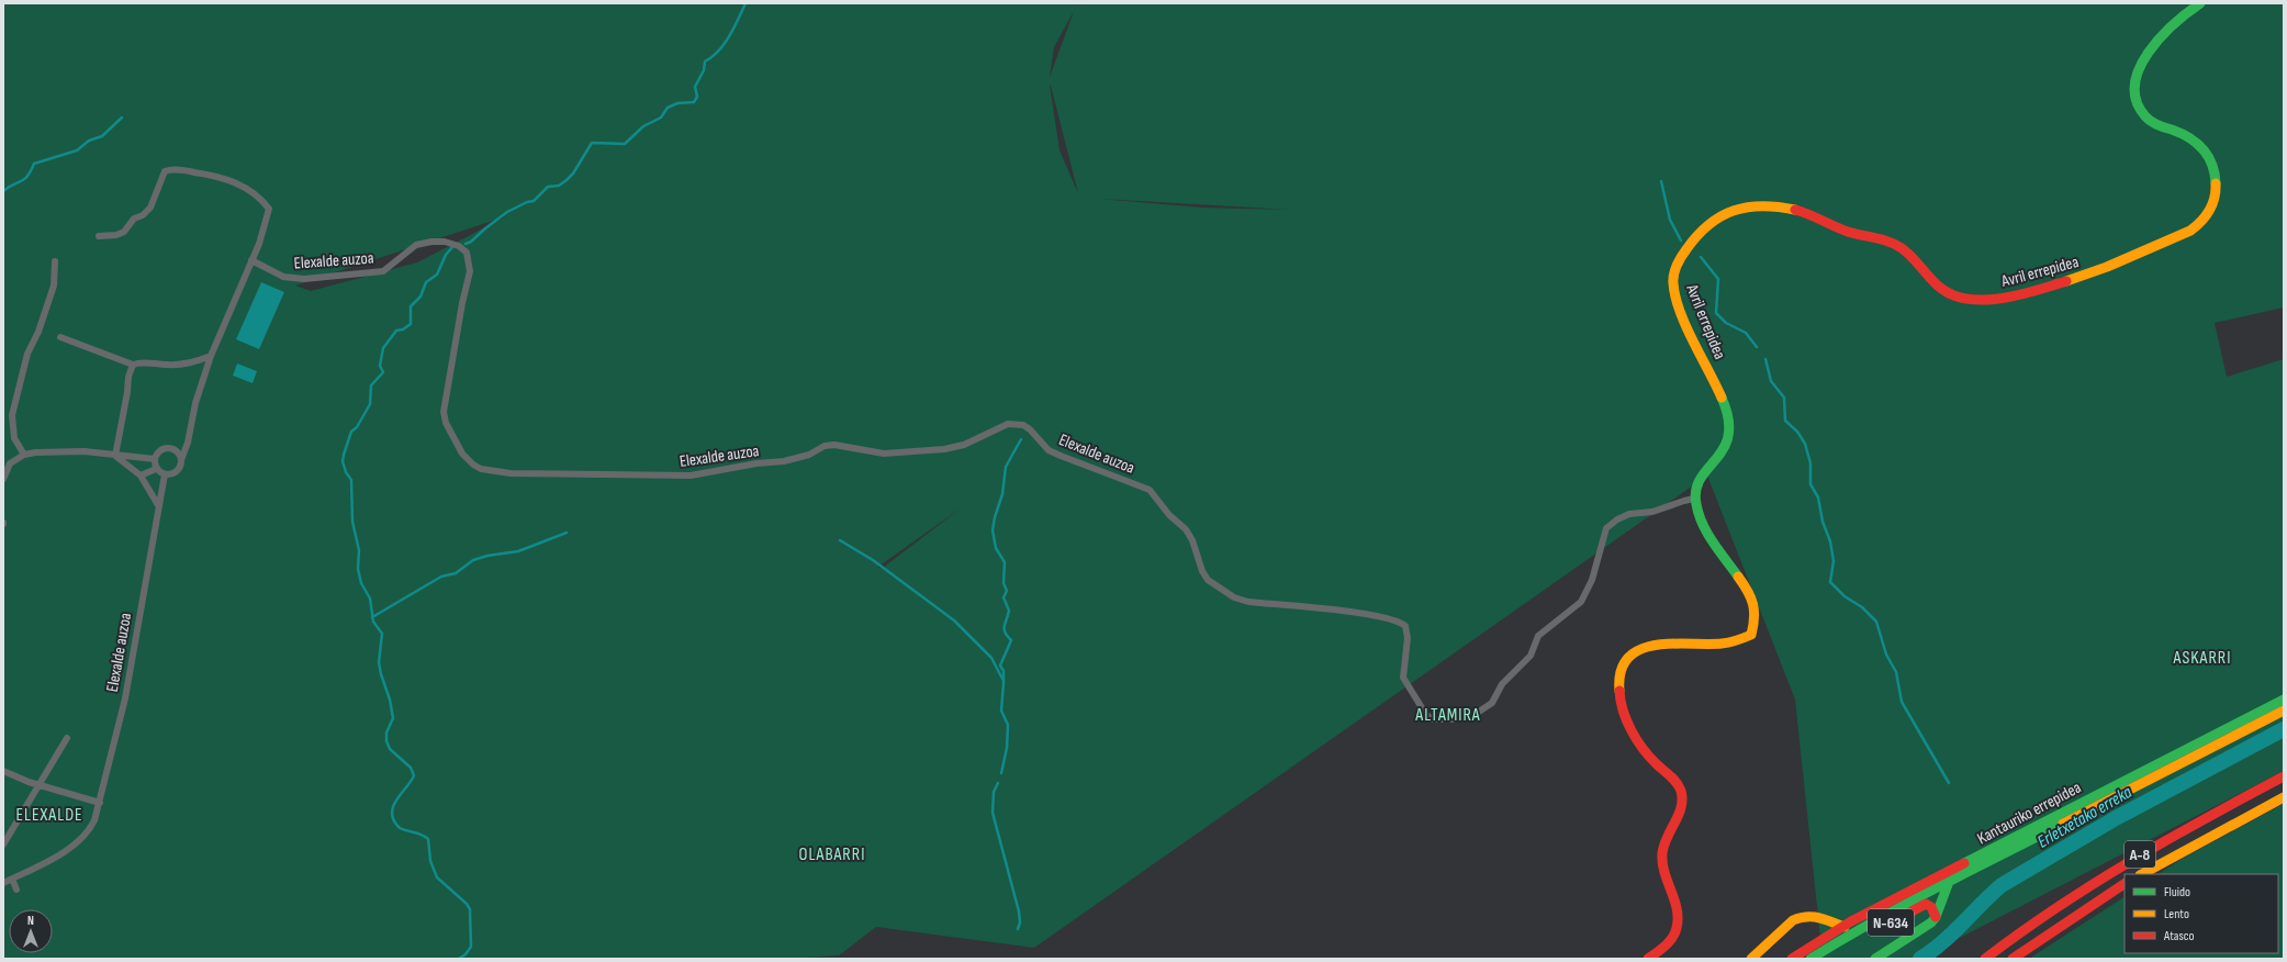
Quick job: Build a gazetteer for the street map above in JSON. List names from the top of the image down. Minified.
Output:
{"streets":{"main road":["Avril errepidea","Kantauriko errepidea","A-8","N-634"],"street":["Elexalde auzoa"]},"crossings":[["Elexalde auzoa","Avril errepidea"],["Kantauriko errepidea","N-634"]],"districts":["ASKARRI","ALTAMIRA","ELEXALDE","OLABARRI"],"water":["Erletxetako erreka"],"legend":["Fluido","Lento","Atasco"],"north":"top"}
